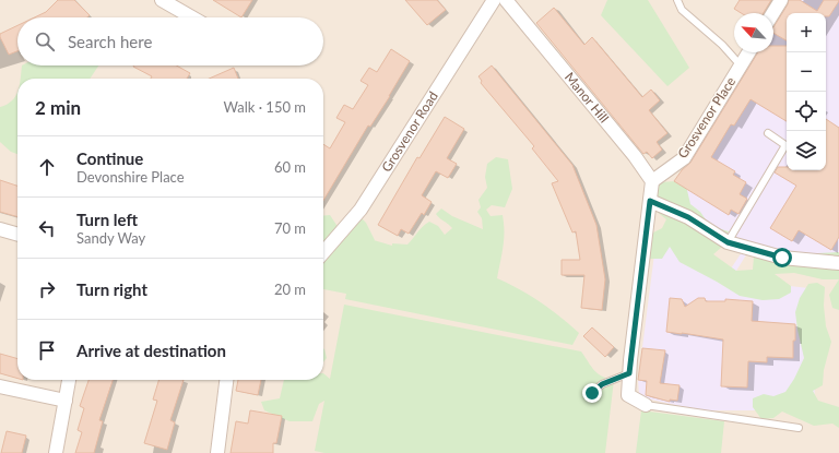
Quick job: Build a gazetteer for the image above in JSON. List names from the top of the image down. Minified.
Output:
{"streets":{"street":["Manor Hill","Grosvenor Place","Grosvenor Road"]},"crossings":[["Manor Hill","Grosvenor Place"]],"north":"top left","page":{"map_buttons":["+","−"],"search":"Search here","heading":["2 min","Walk · 150 m"],"list":[["Continue","Devonshire Place","60 m"],["Turn left","Sandy Way","70 m"],["Turn right","20 m"],"Arrive at destination"]}}
